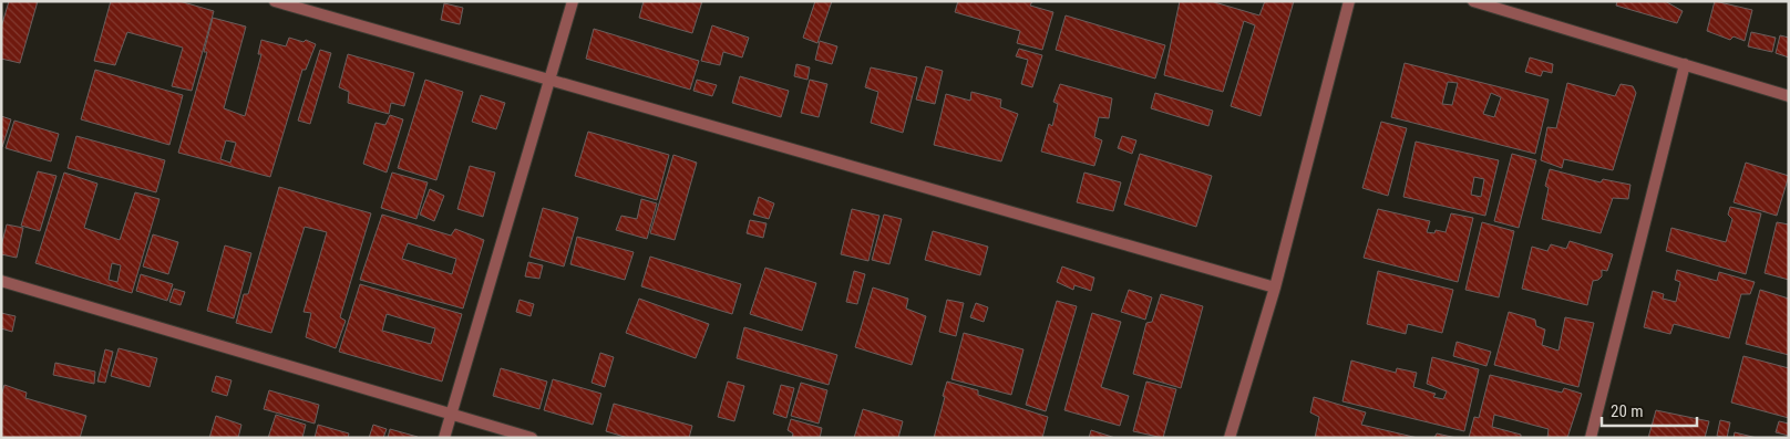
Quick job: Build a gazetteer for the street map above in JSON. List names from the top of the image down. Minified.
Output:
{"scale_bar":"20 m"}
